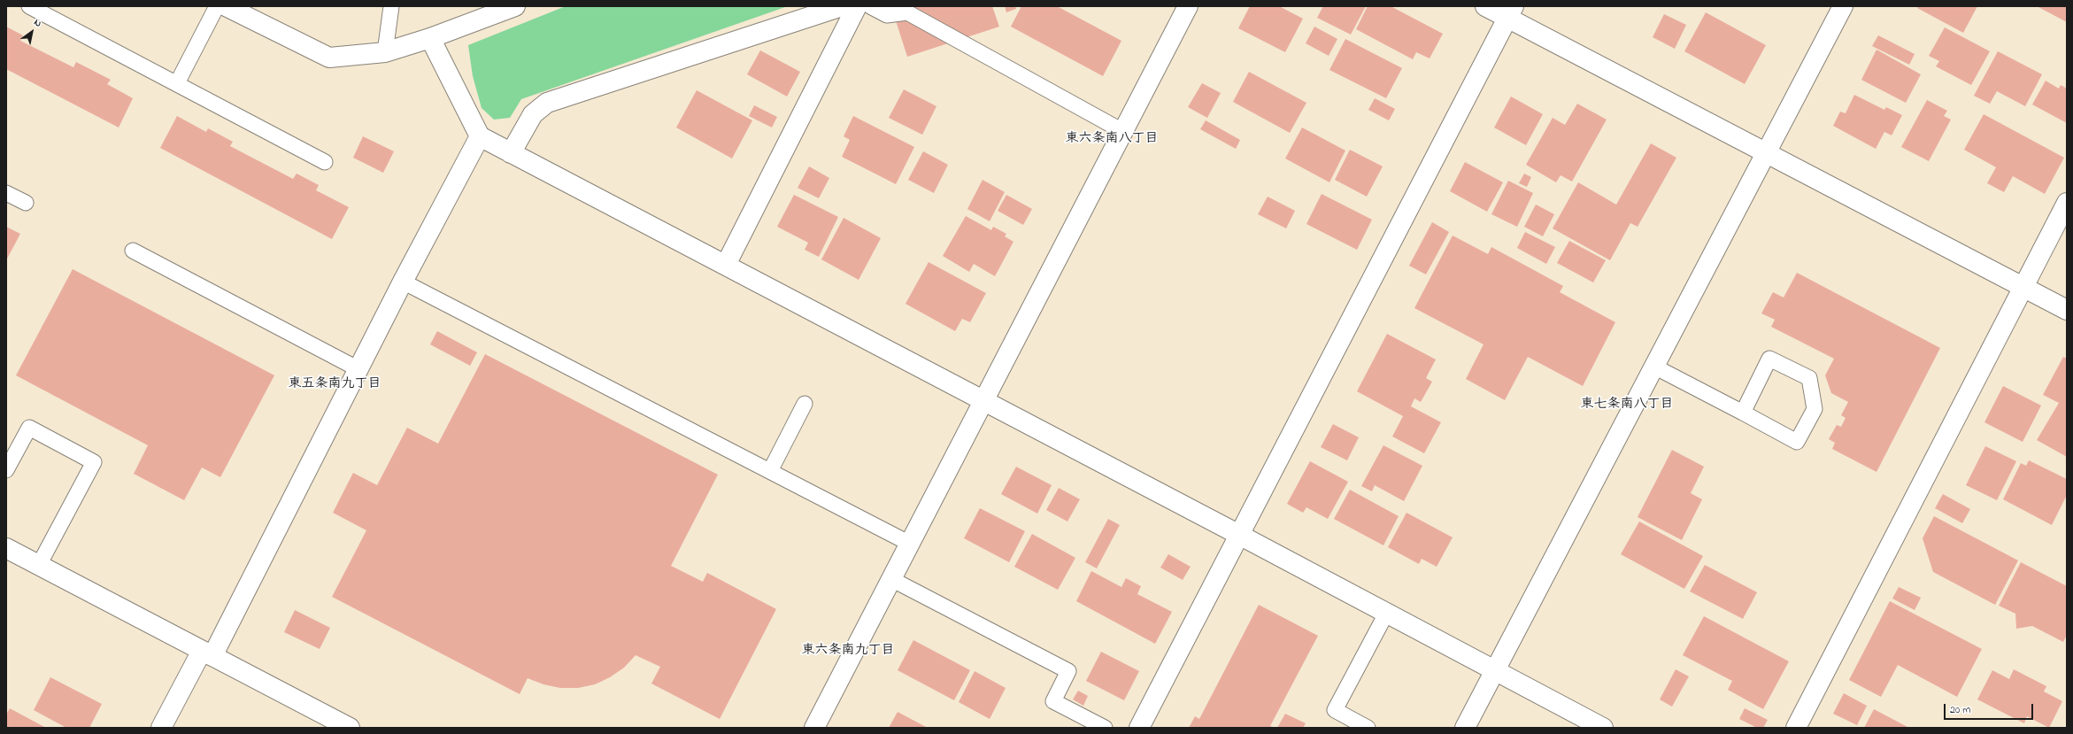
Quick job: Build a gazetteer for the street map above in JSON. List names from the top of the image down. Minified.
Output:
{"districts":["東六条南八丁目","東五条南九丁目","東七条南八丁目","東六条南九丁目"],"scale_bar":"20 m","north":"top right"}
